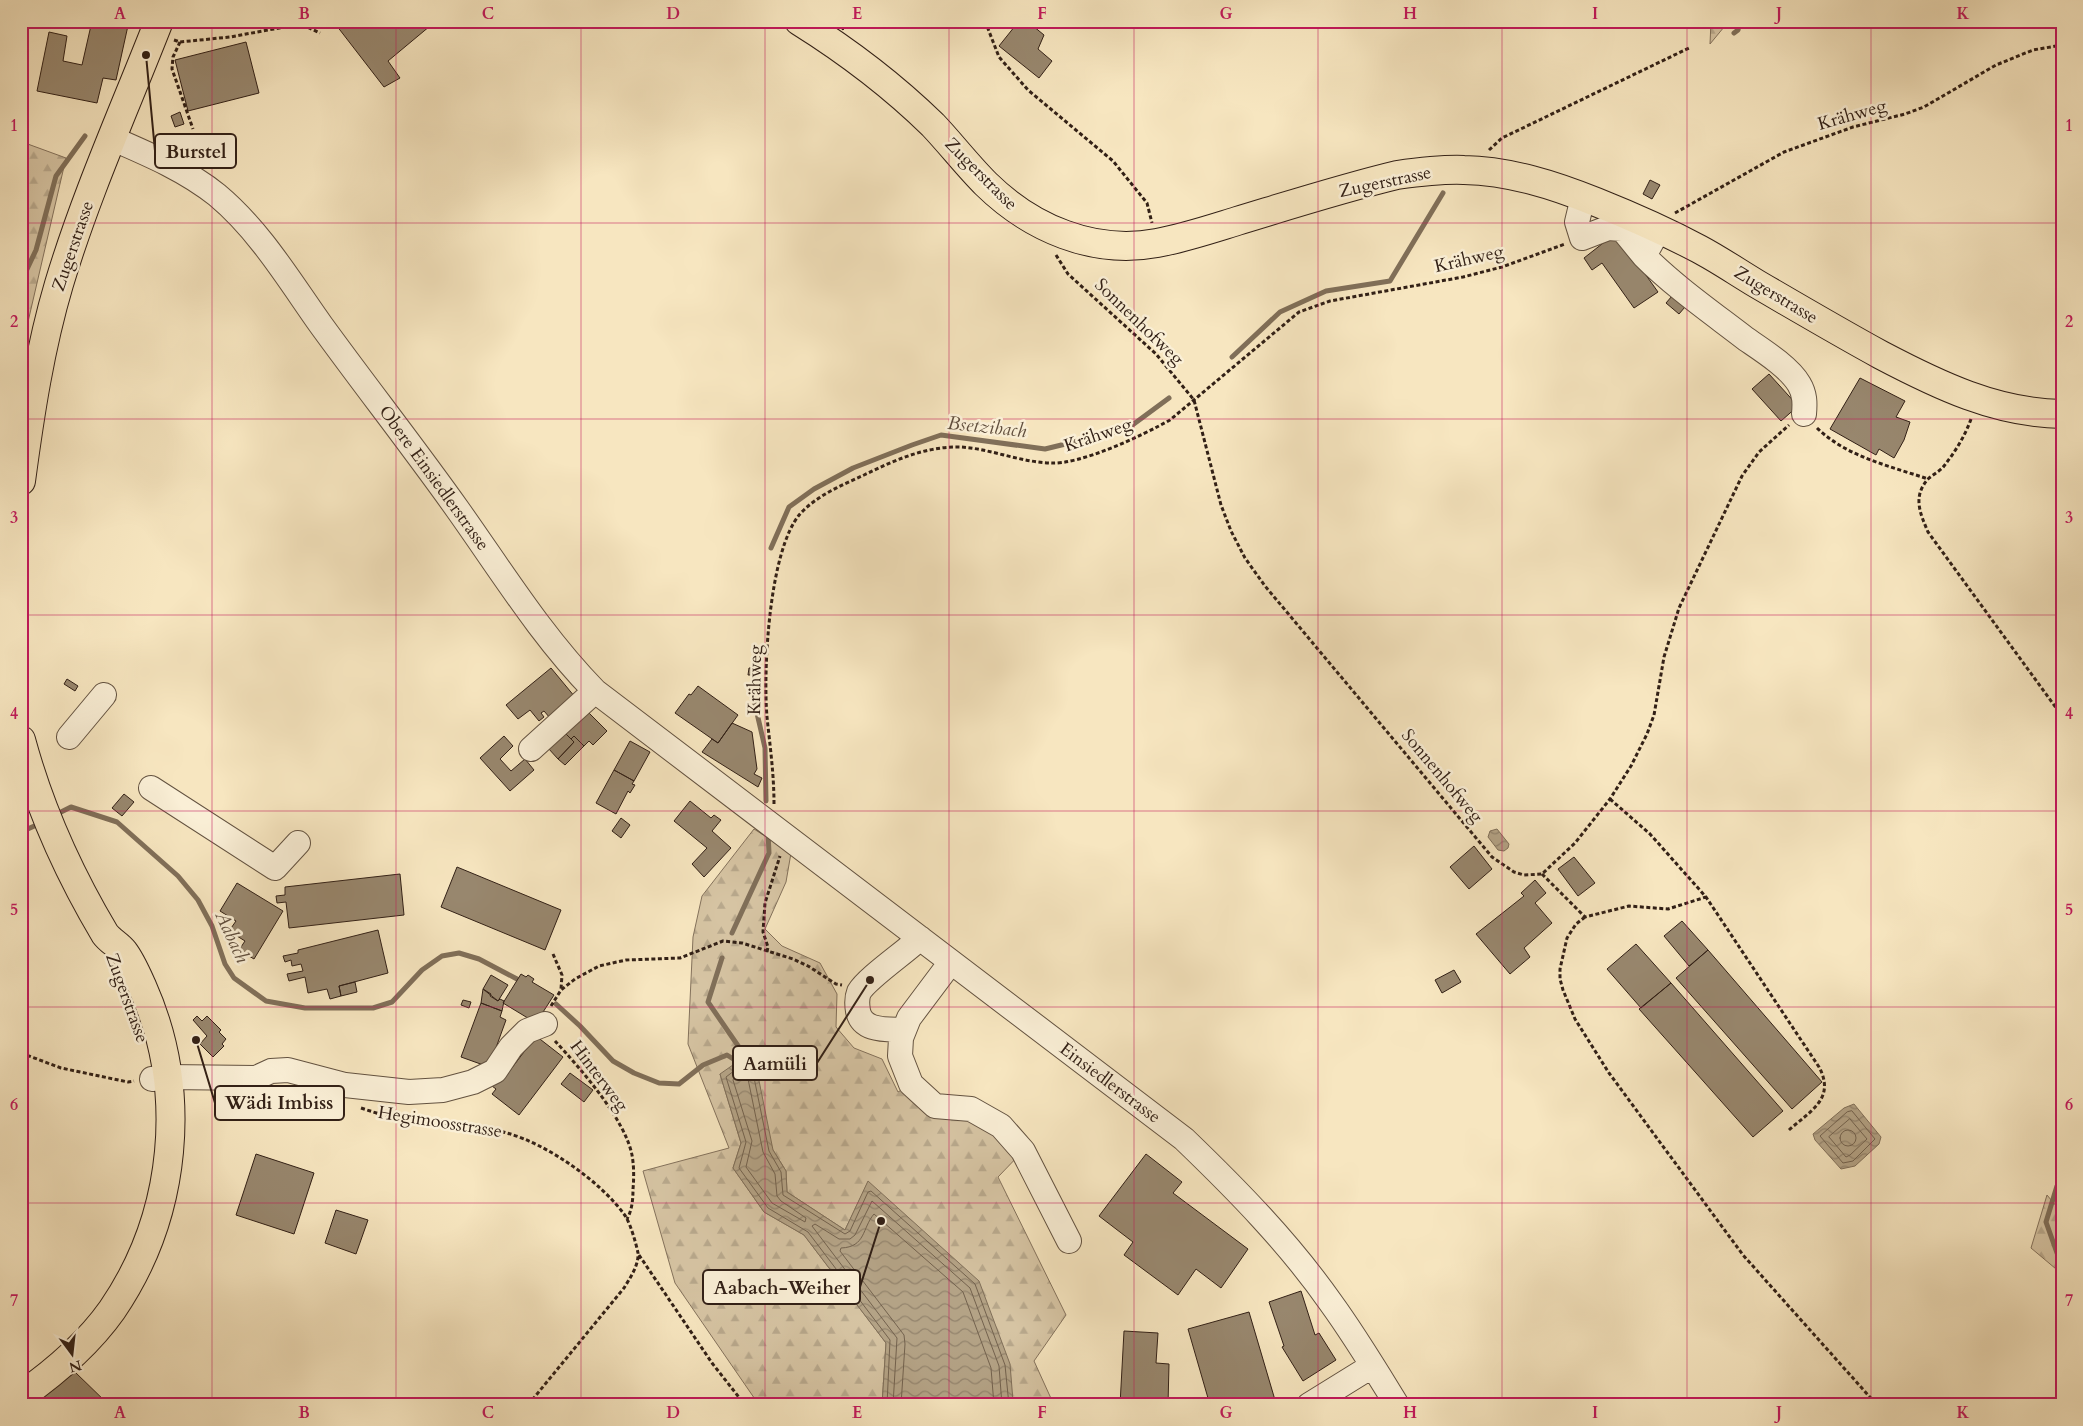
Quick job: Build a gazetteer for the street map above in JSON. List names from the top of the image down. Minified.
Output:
{"streets":{"main road":["Zugerstrasse"],"street":["Obere Einsiedlerstrasse","Einsiedlerstrasse"],"path":["Krähweg","Sonnenhofweg","Hinterweg","Hegimoosstrasse"]},"crossings":[["Krähweg","Zugerstrasse"],["Krähweg","Sonnenhofweg"],["Zugerstrasse","Sonnenhofweg"],["Zugerstrasse","Obere Einsiedlerstrasse"],["Obere Einsiedlerstrasse","Einsiedlerstrasse"],["Hinterweg","Hegimoosstrasse"]],"water":["Bsetzibach","Aabach"],"places":["Burstel","Aamüli","Wädi Imbiss","Aabach-Weiher"],"north":"bottom","grid":{"columns":["A","B","C","D","E","F","G","H","I","J","K"],"rows":["1","2","3","4","5","6","7"]}}
